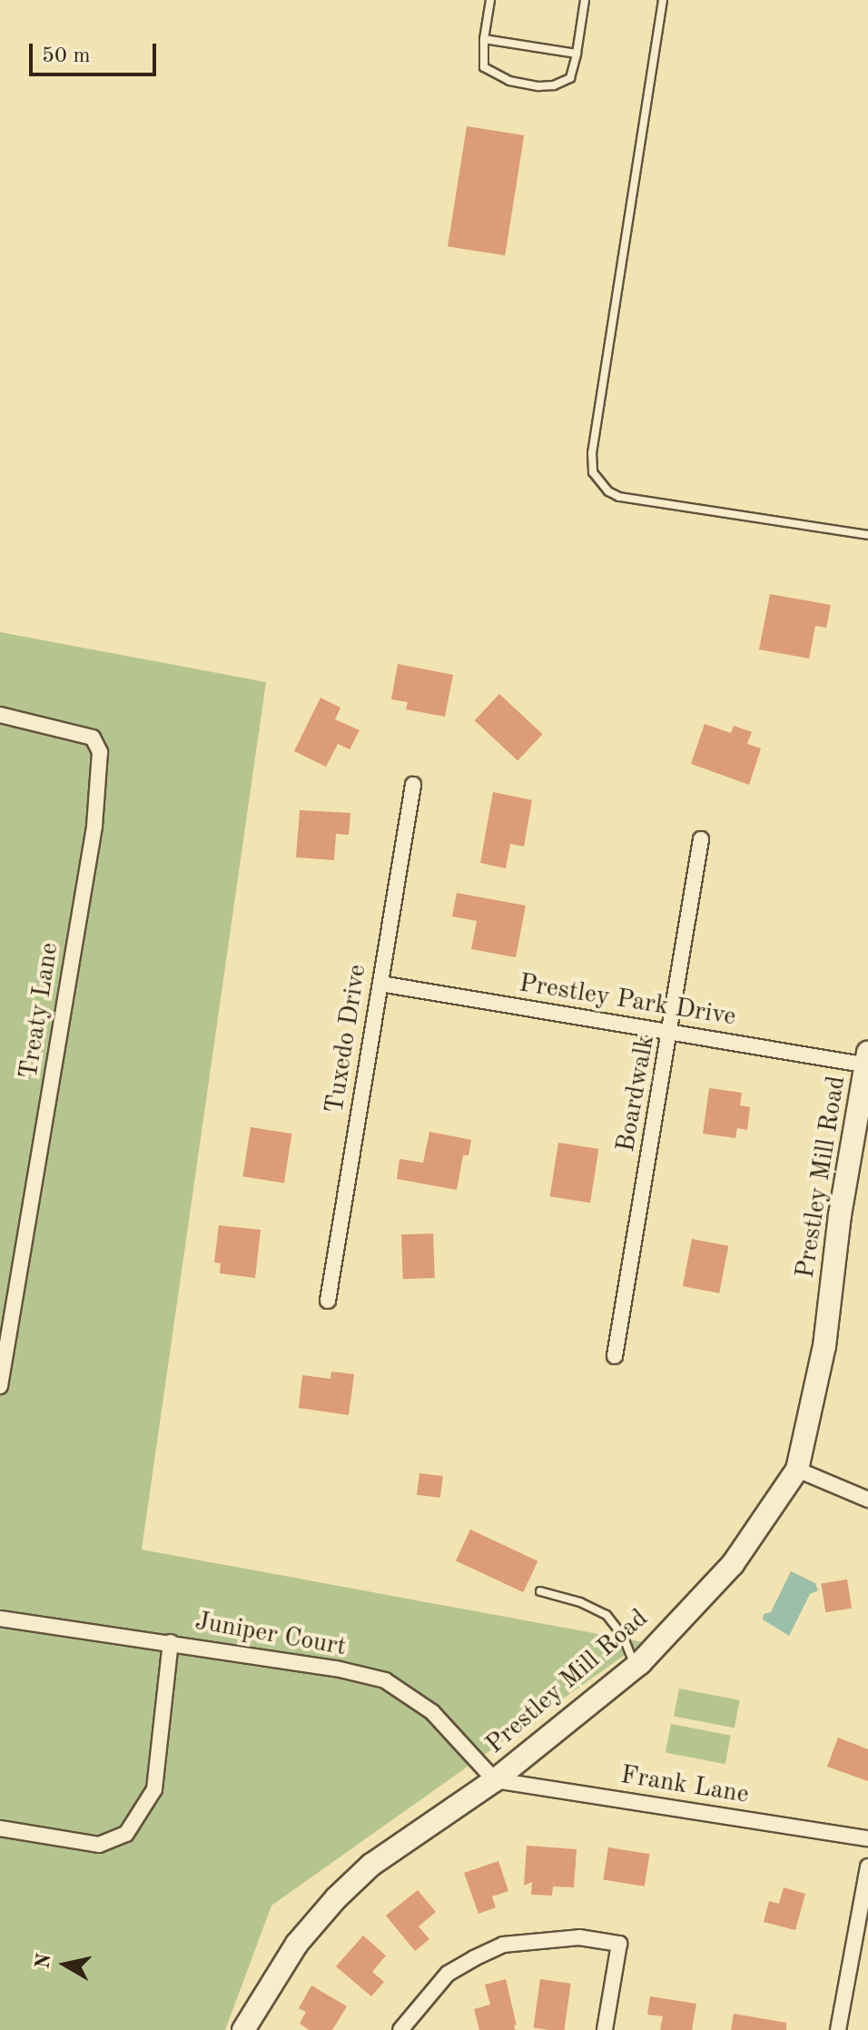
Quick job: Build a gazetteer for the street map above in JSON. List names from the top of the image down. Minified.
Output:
{"streets":{"street":["Prestley Park Drive","Treaty Lane","Tuxedo Drive","Boardwalk","Prestley Mill Road","Juniper Court","Frank Lane"]},"crossings":[["Prestley Park Drive","Tuxedo Drive"],["Prestley Park Drive","Boardwalk"],["Prestley Park Drive","Prestley Mill Road"],["Prestley Mill Road","Juniper Court"],["Prestley Mill Road","Frank Lane"],["Juniper Court","Frank Lane"]],"scale_bar":"50 m","north":"left"}
